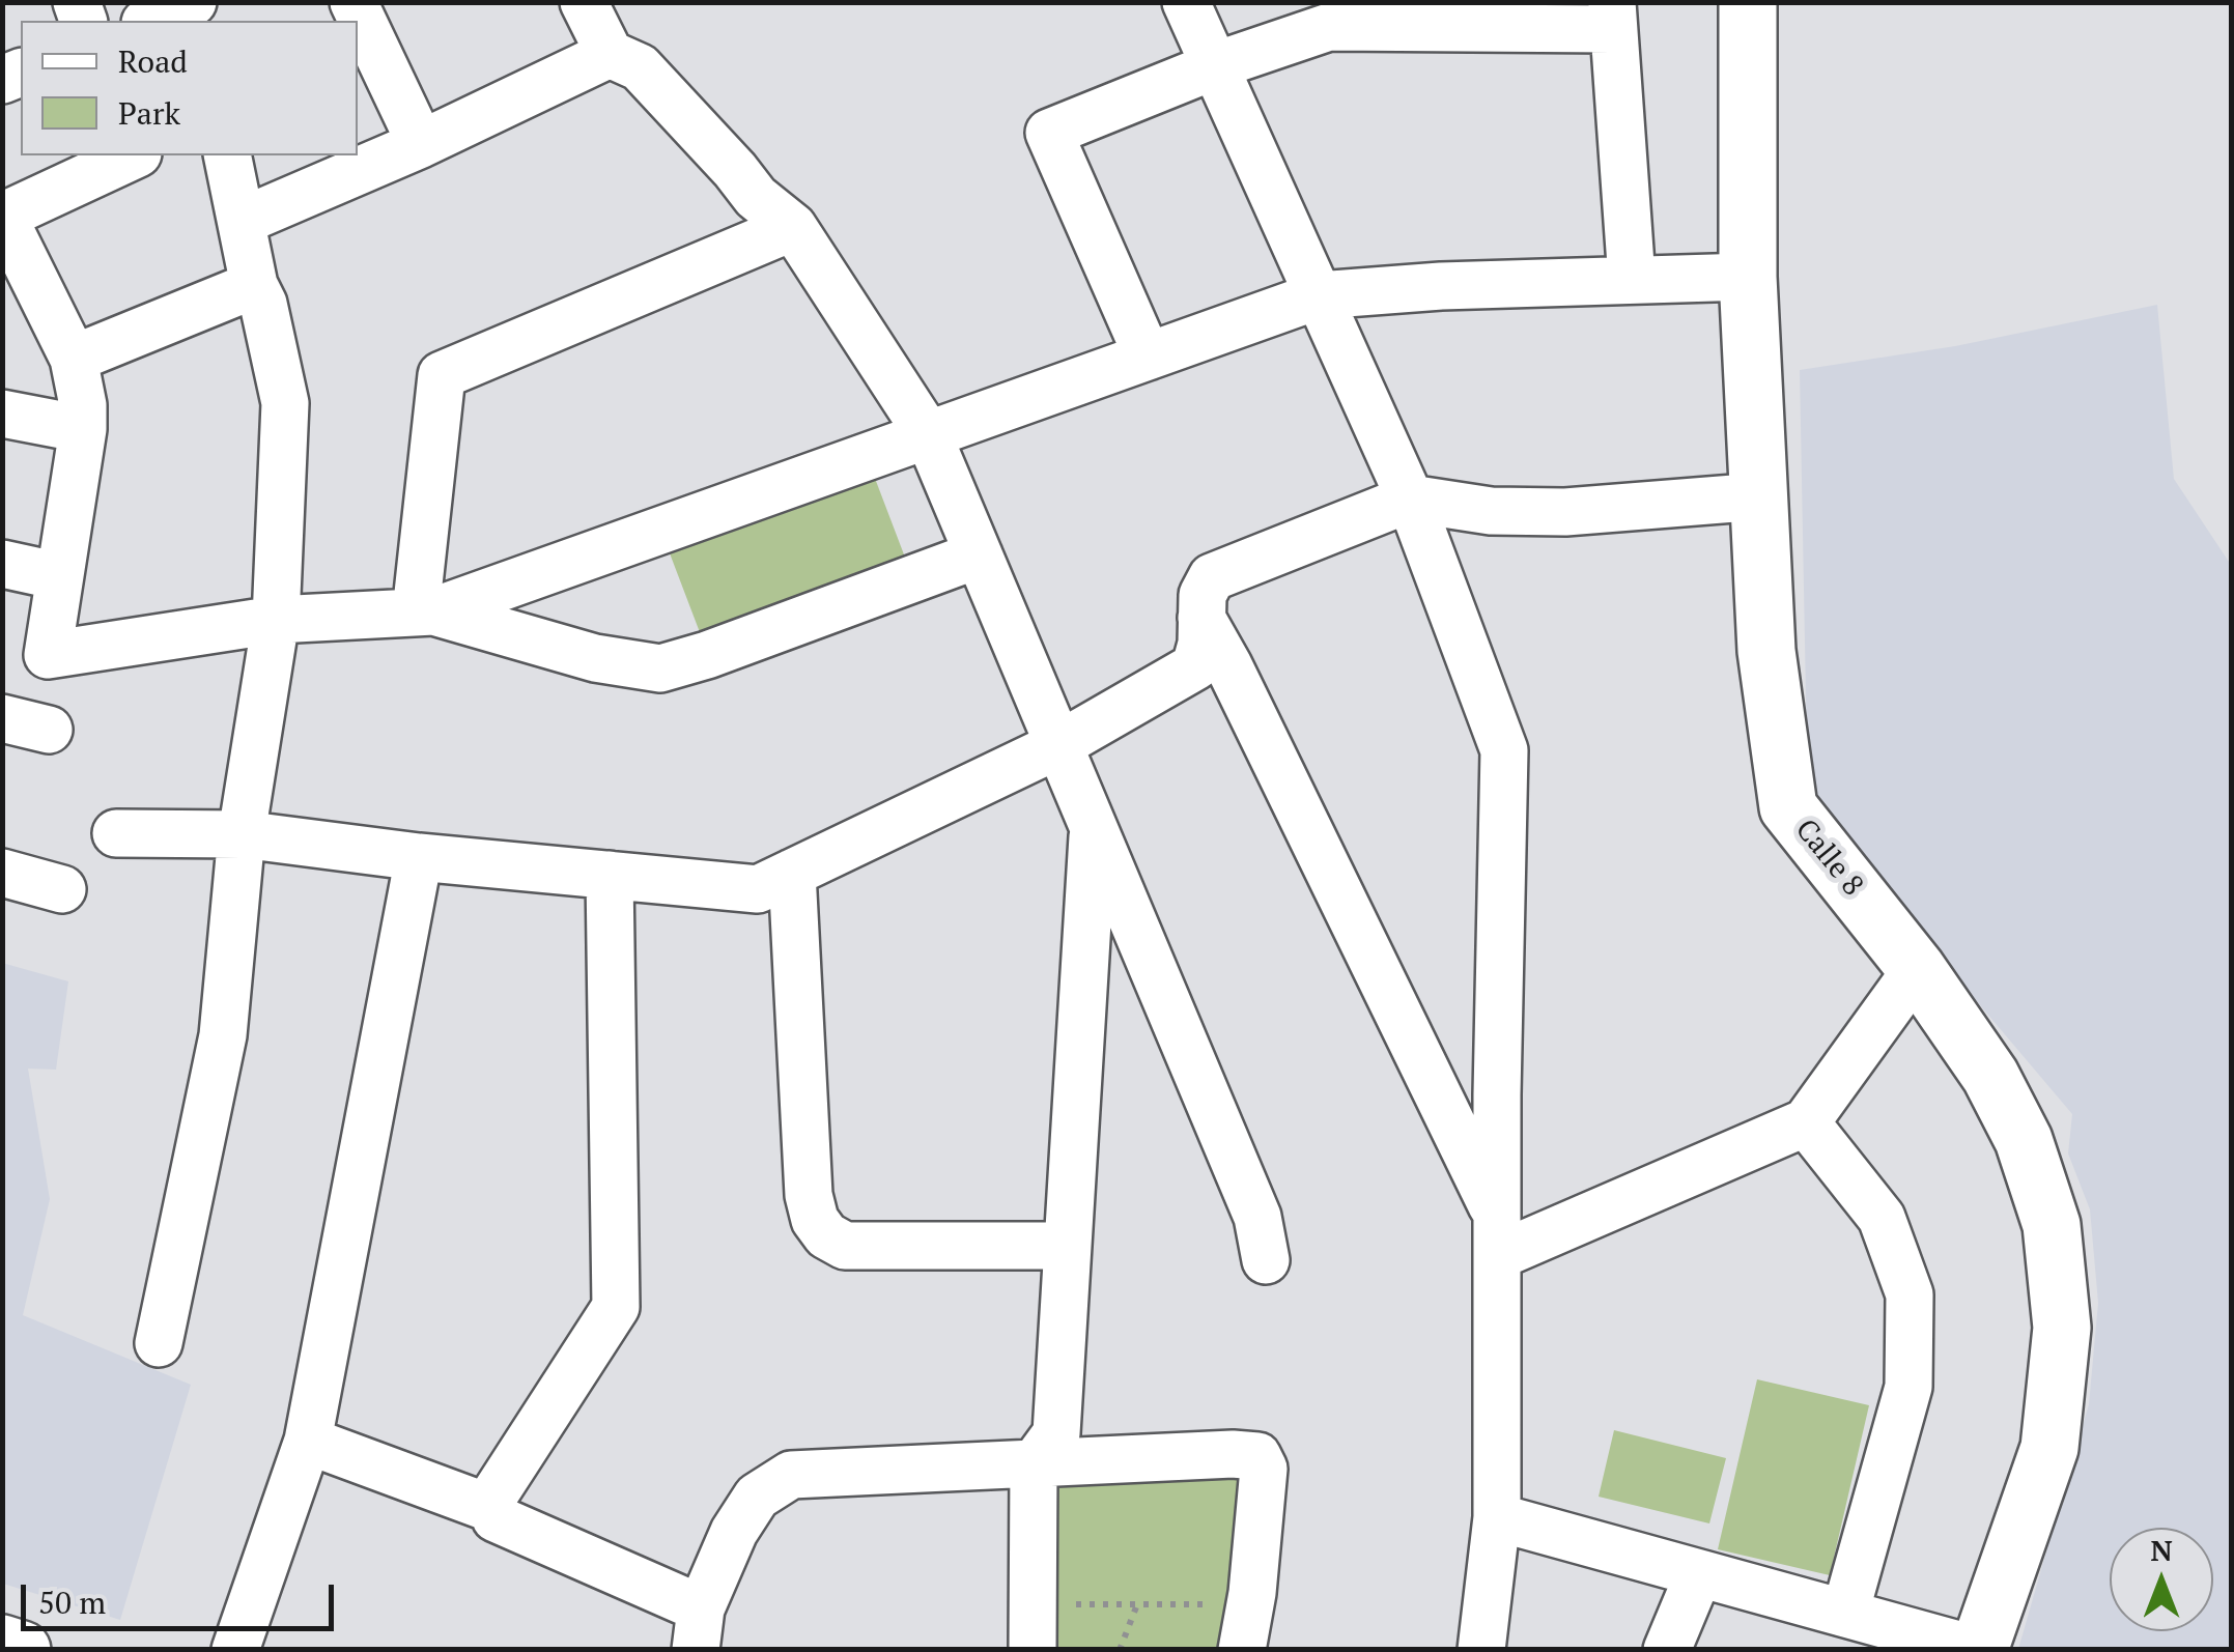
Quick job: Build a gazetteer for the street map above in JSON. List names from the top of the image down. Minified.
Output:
{"streets":{"street":["Calle 8"]},"legend":["Road","Park"],"scale_bar":"50 m","north":"top"}
